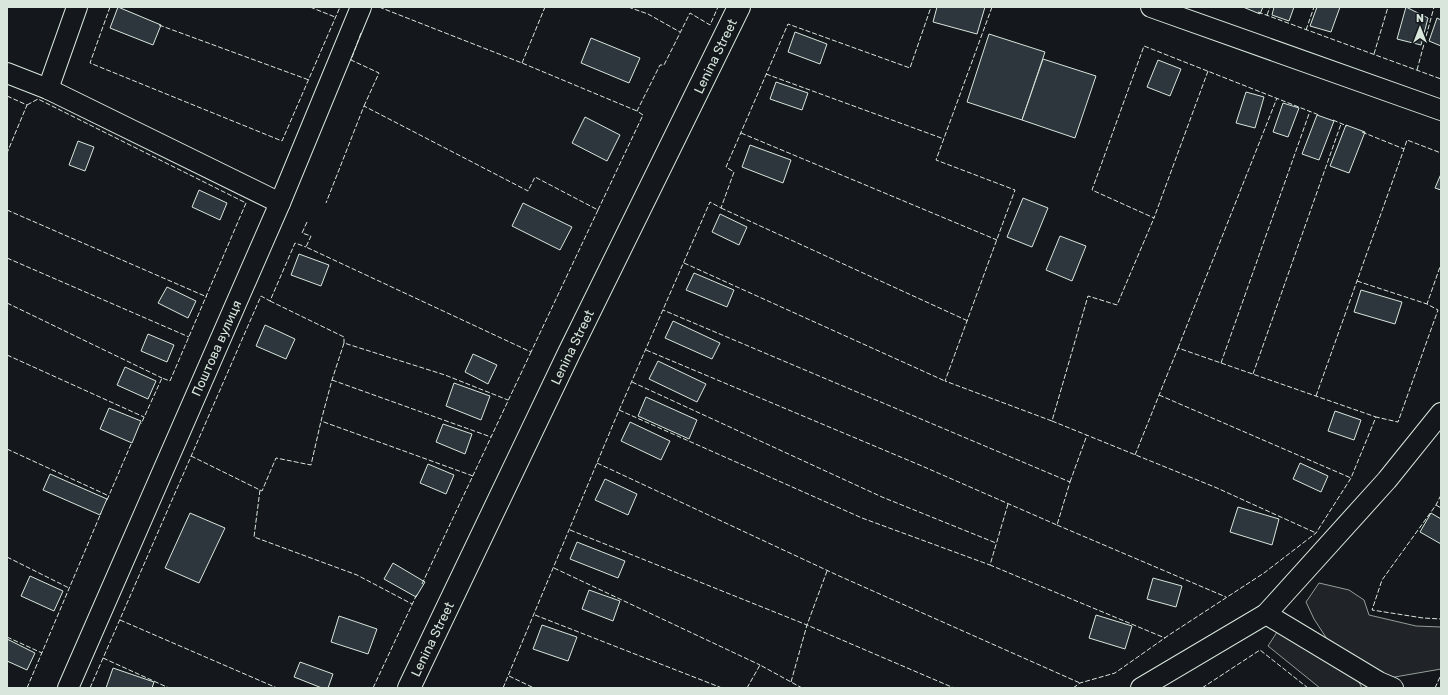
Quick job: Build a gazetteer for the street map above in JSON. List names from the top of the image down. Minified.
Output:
{"streets":{"street":["Lenina Street","Поштова вулиця"]},"north":"top"}
